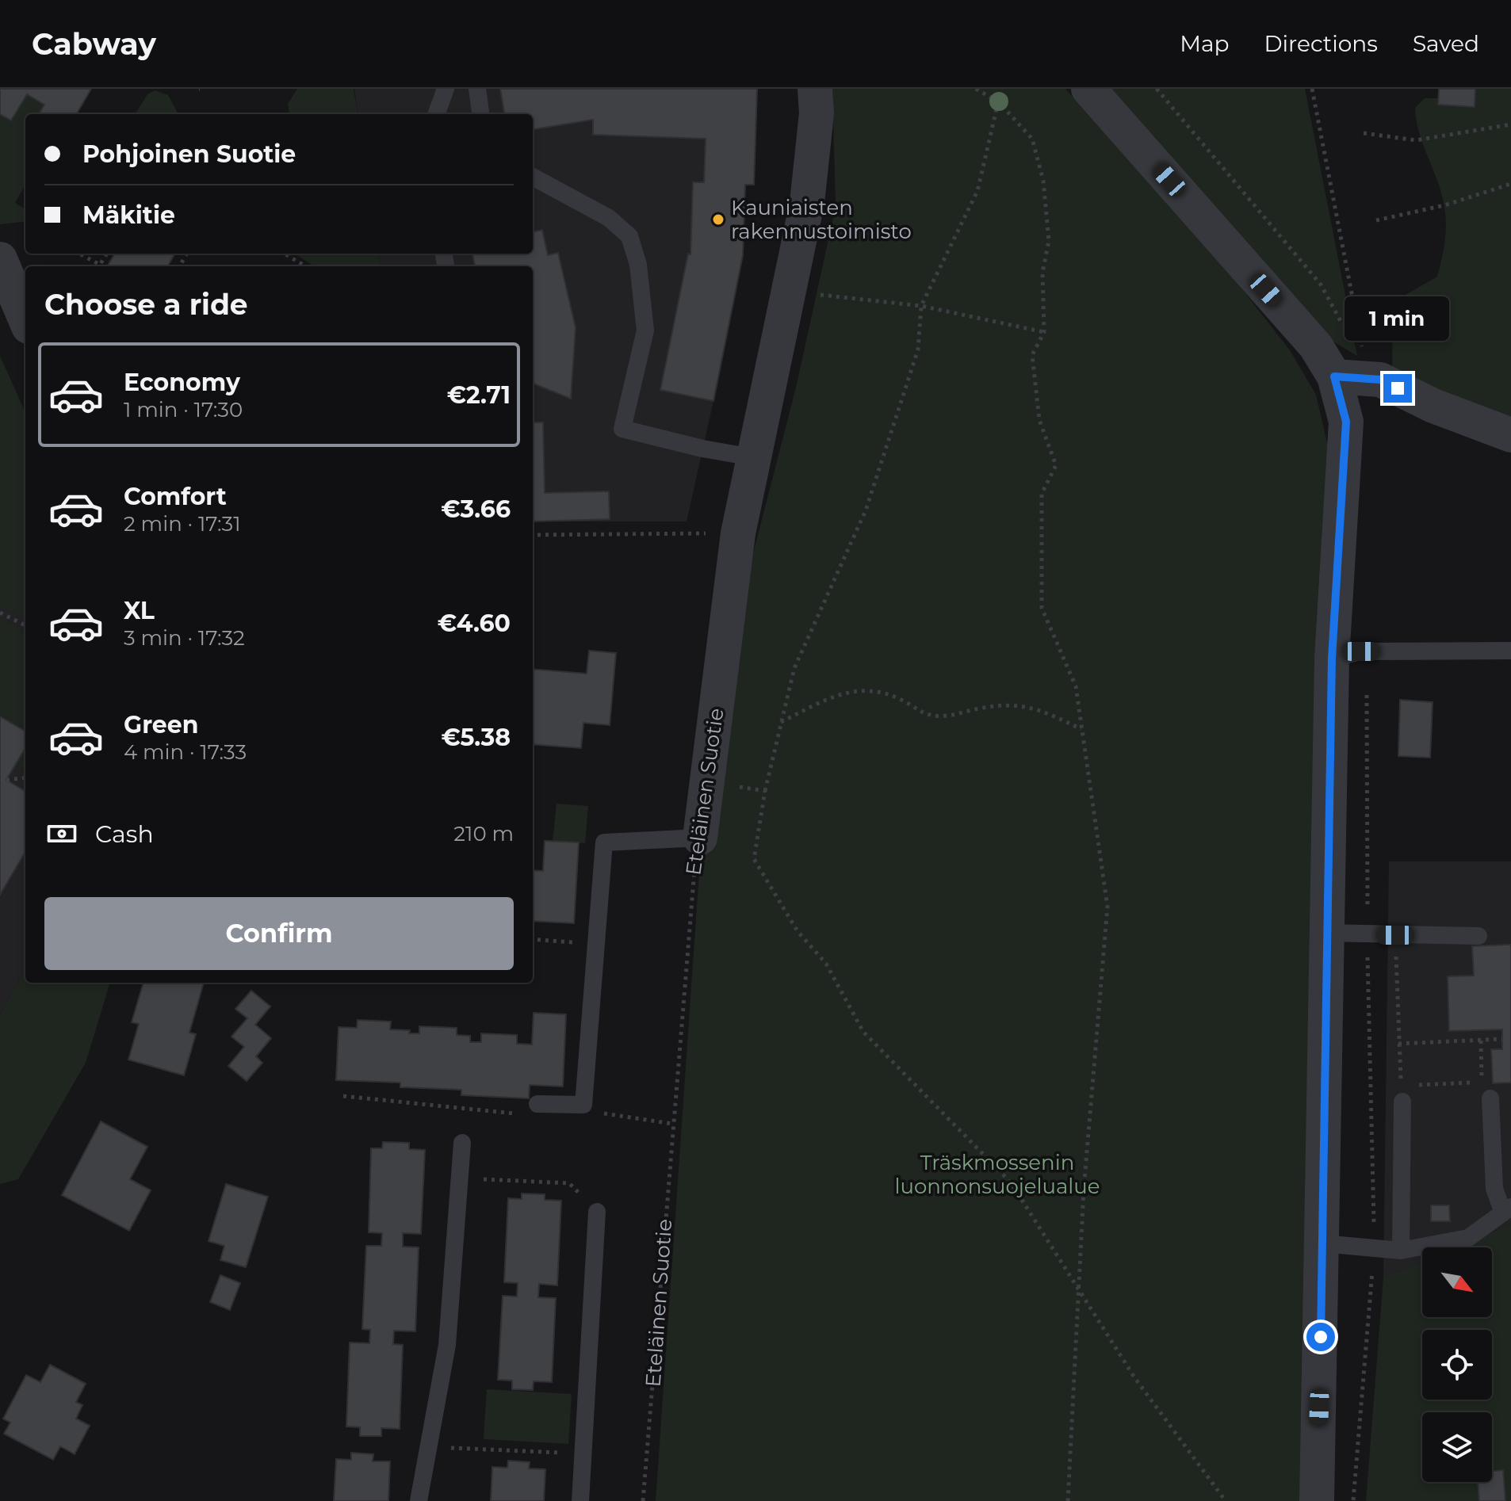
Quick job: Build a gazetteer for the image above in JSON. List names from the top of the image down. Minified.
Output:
{"streets":{"street":["Eteläinen Suotie"]},"parks":["Träskmossenin luonnonsuojelualue"],"places":["Kauniaisten rakennustoimisto"],"north":"bottom right","page":{"header":"Cabway","nav":["Map","Directions","Saved"],"banner":["Pohjoinen Suotie","Mäkitie"],"heading":"Choose a ride","bubble":"1 min","list":[{"name":"Economy","note":"1 min · 17:30","value":"€2.71"},{"name":"Comfort","note":"2 min · 17:31","value":"€3.66"},{"name":"XL","note":"3 min · 17:32","value":"€4.60"},{"name":"Green","note":"4 min · 17:33","value":"€5.38"}],"pay":["Cash","210 m"],"buttons":"Confirm"}}
